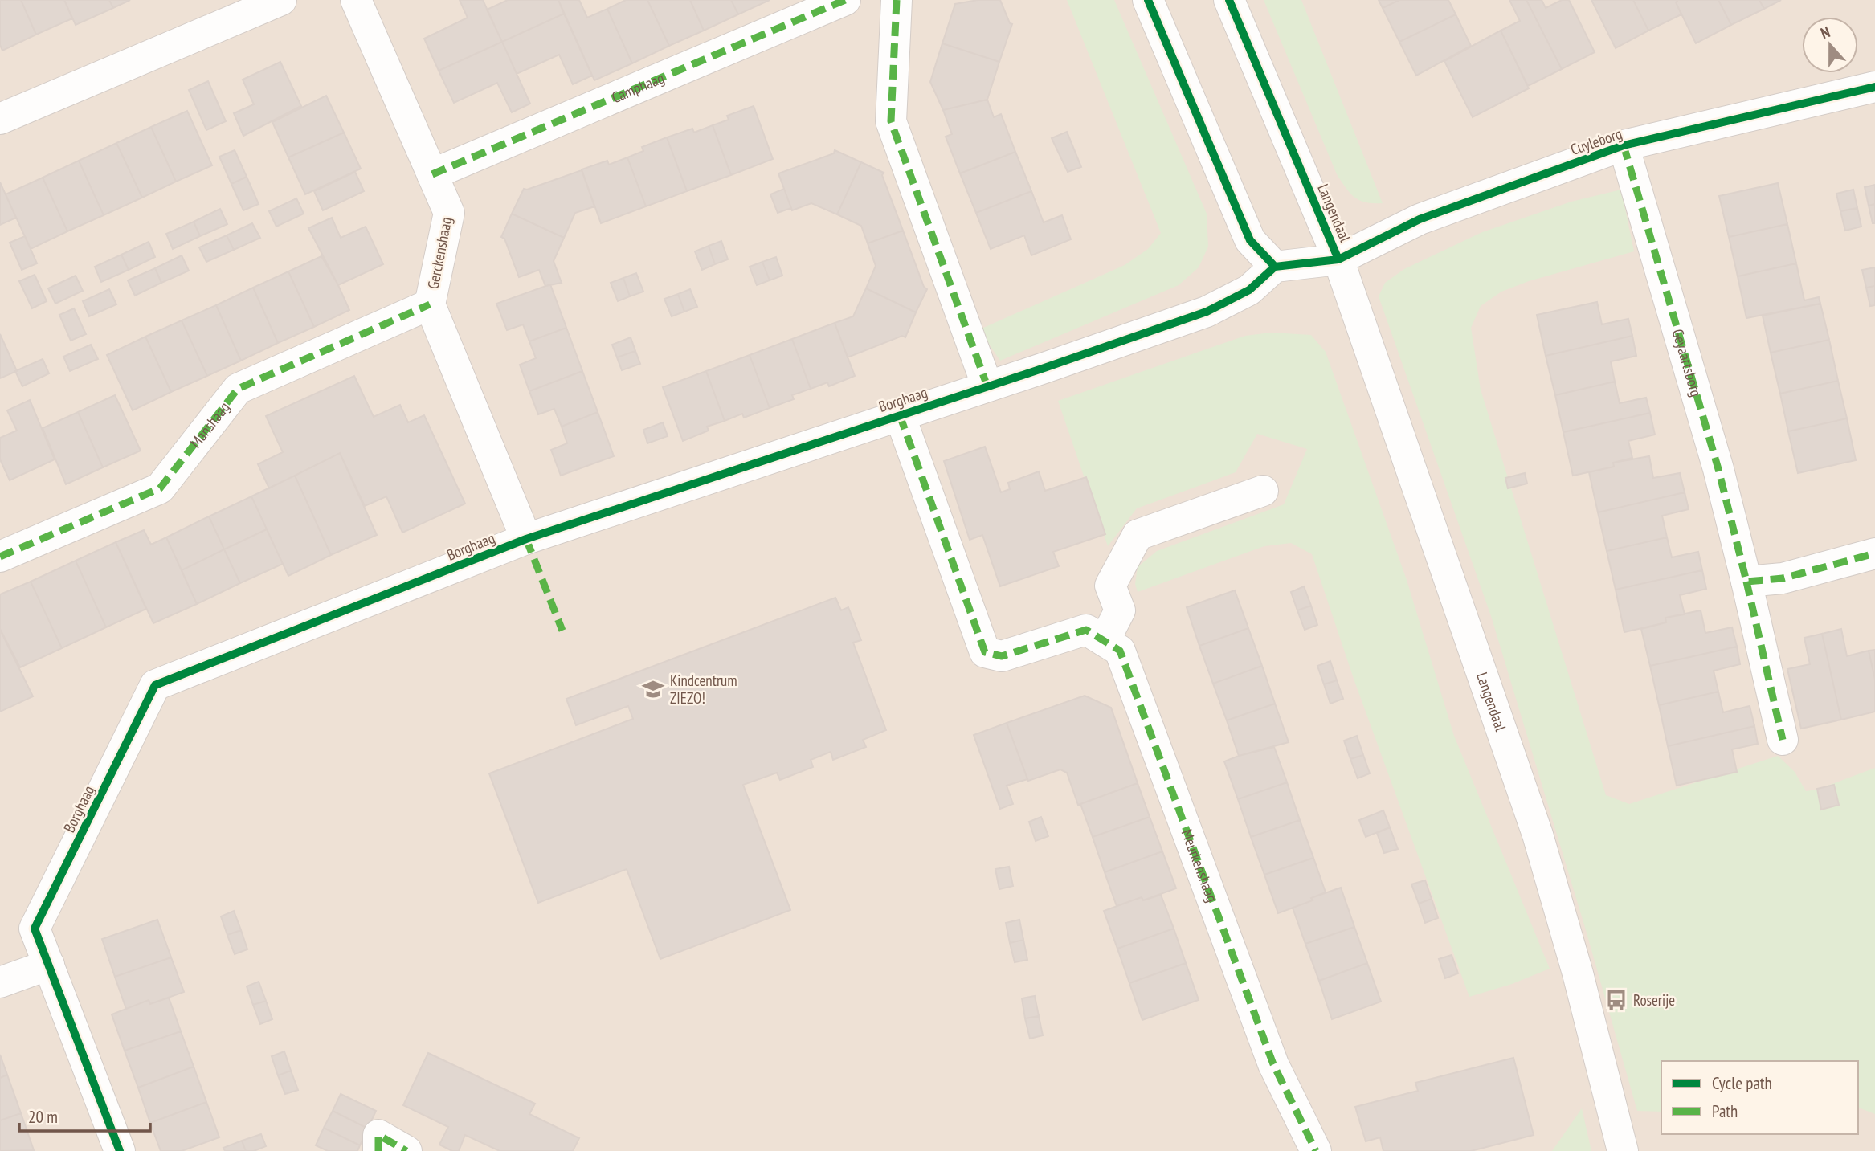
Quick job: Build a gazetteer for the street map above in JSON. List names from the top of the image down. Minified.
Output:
{"streets":{"street":["Camphaag","Cuyleborg","Langendaal","Gerckenshaag","Geyaartsborg","Borghaag","Manshaag","Meurkenshaag"]},"crossings":[["Camphaag","Gerckenshaag"],["Cuyleborg","Langendaal"],["Cuyleborg","Geyaartsborg"],["Langendaal","Borghaag"],["Gerckenshaag","Borghaag"],["Gerckenshaag","Manshaag"]],"places":{"school or university":["Kindcentrum ZIEZO!"],"bus stop":["Roserije"]},"legend":["Cycle path","Path"],"scale_bar":"20 m","north":"top"}
